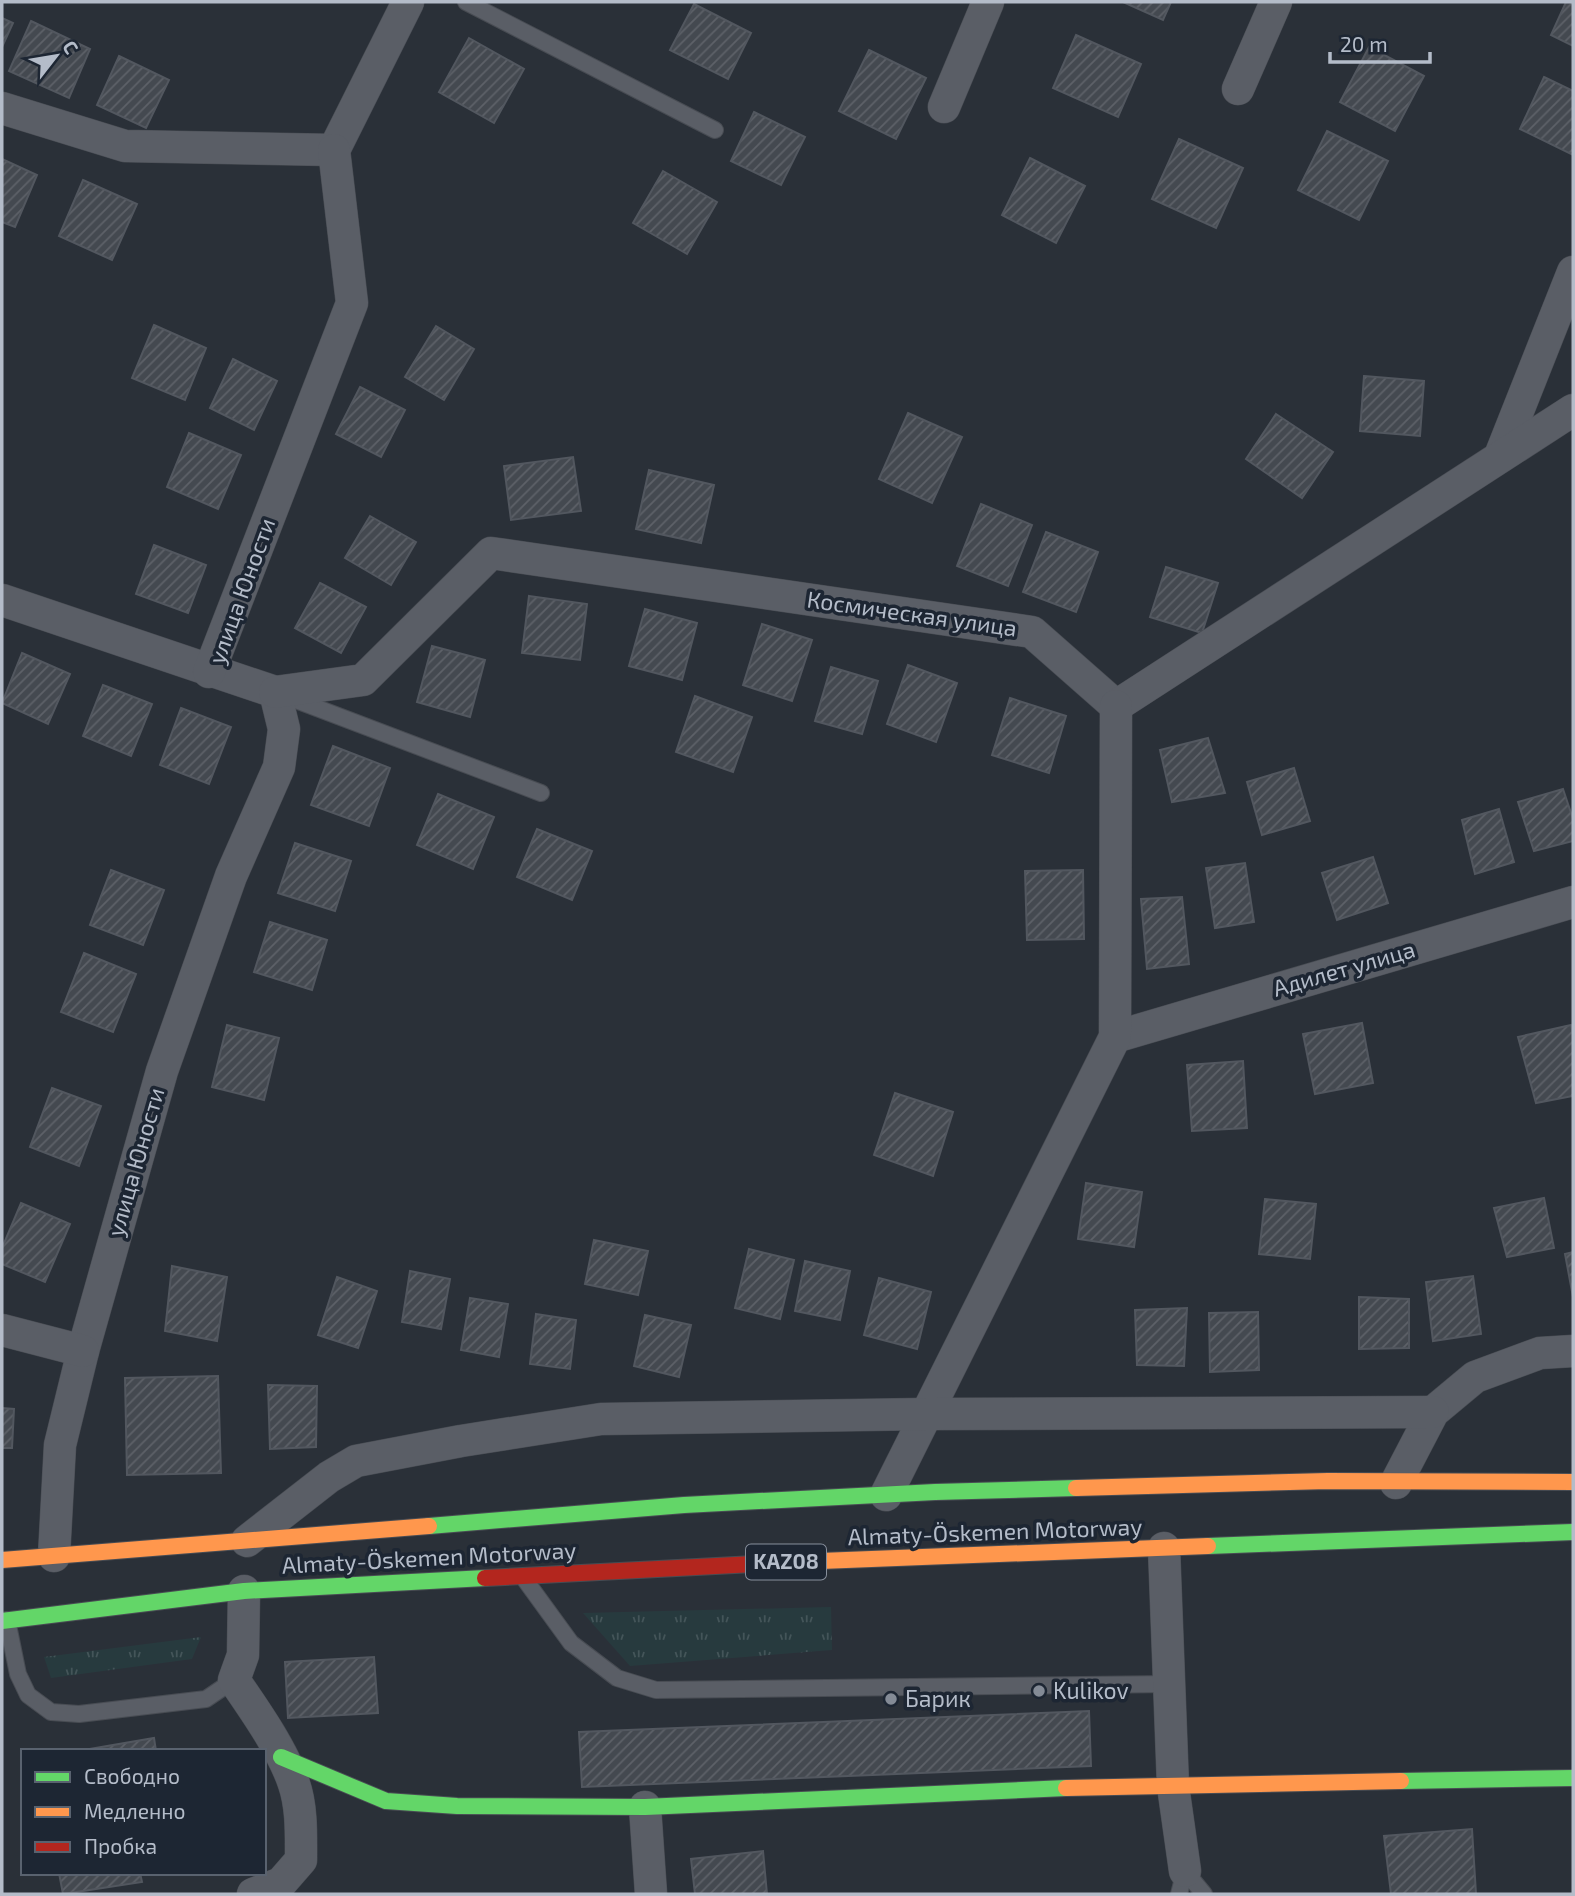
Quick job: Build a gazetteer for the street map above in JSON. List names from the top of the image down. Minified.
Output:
{"streets":{"main road":["Almaty-Öskemen Motorway","KAZ08"],"street":["улица Юности","Космическая улица","Адилет улица"]},"crossings":[["улица Юности","Космическая улица"],["улица Юности","Almaty-Öskemen Motorway"]],"places":["Kulikov","Барик"],"legend":["Свободно","Медленно","Пробка"],"scale_bar":"20 m","north":"top right"}
